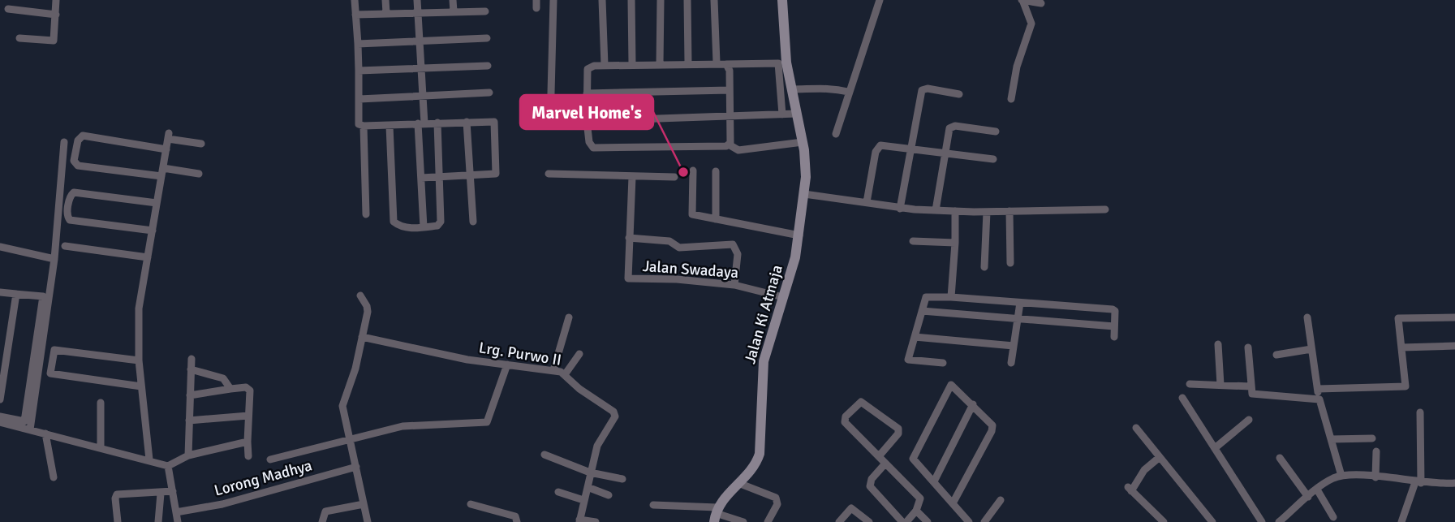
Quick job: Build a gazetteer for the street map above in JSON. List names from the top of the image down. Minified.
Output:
{"streets":{"street":["Jalan Swadaya","Jalan Ki Atmaja","Lrg. Purwo II","Lorong Madhya"]},"crossings":[["Jalan Swadaya","Jalan Ki Atmaja"]],"places":["Marvel Home's"]}
